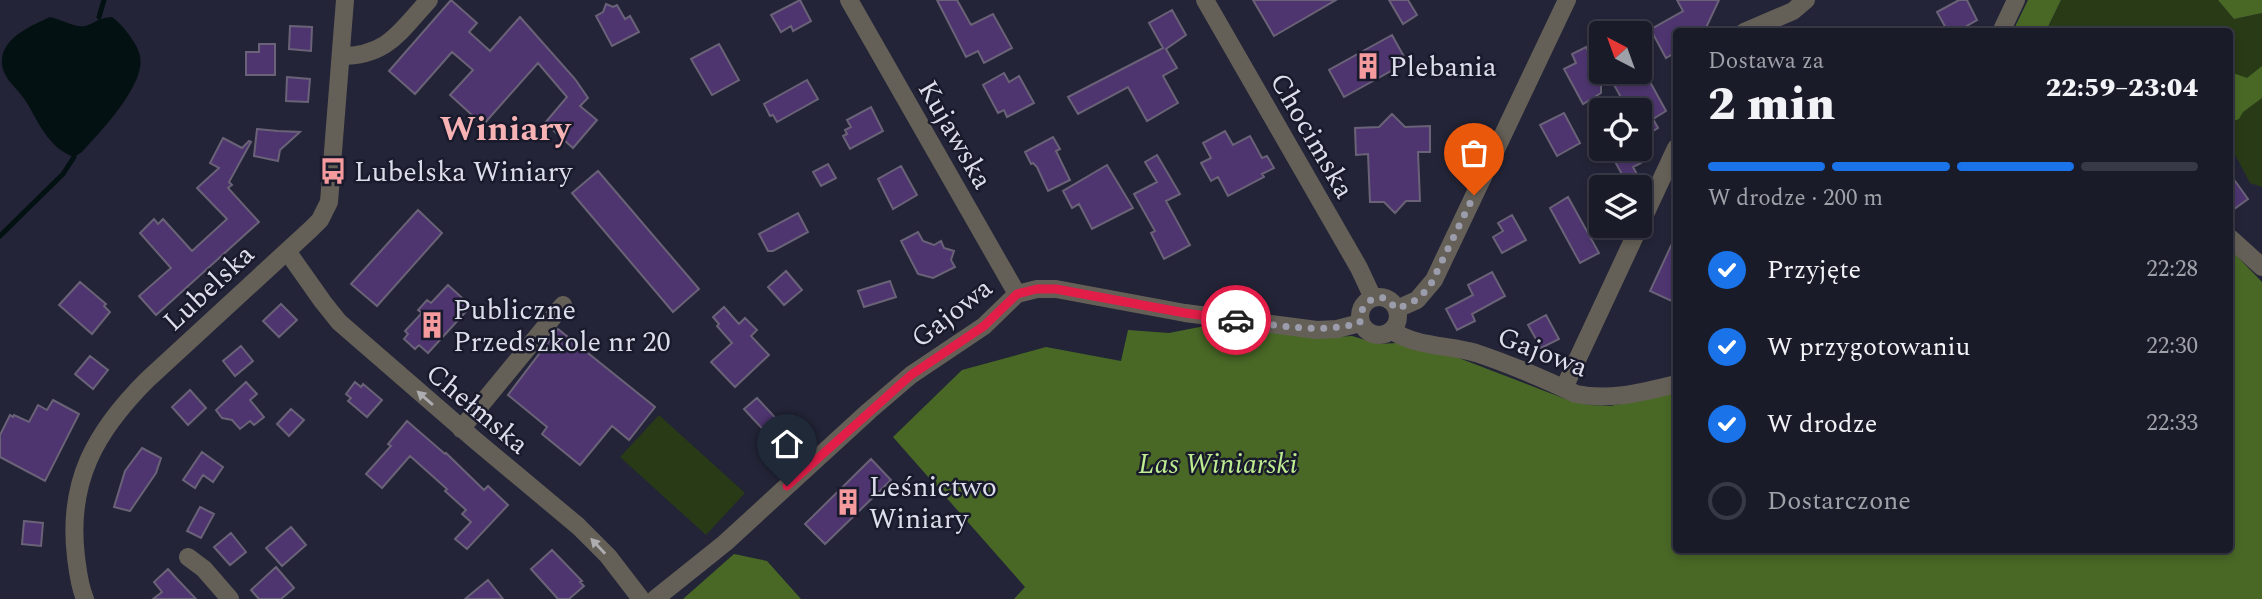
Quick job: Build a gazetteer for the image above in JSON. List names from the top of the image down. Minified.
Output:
{"streets":{"street":["Kujawska","Chocimska","Lubelska","Gajowa","Chełmska"]},"crossings":[["Kujawska","Gajowa"],["Chocimska","Gajowa"],["Lubelska","Chełmska"]],"one_way":["Chełmska"],"districts":["Winiary"],"parks":["Las Winiarski"],"places":{"building":["Plebania","Publiczne Przedszkole nr 20","Leśnictwo Winiary"],"bus stop":["Lubelska Winiary"]},"north":"top left","page":{"heading":["2 min","Dostawa za","22:59–23:04"],"bar":"W drodze · 200 m","list":[["Przyjęte","22:28"],["W przygotowaniu","22:30"],["W drodze","22:33"],"Dostarczone"]}}
